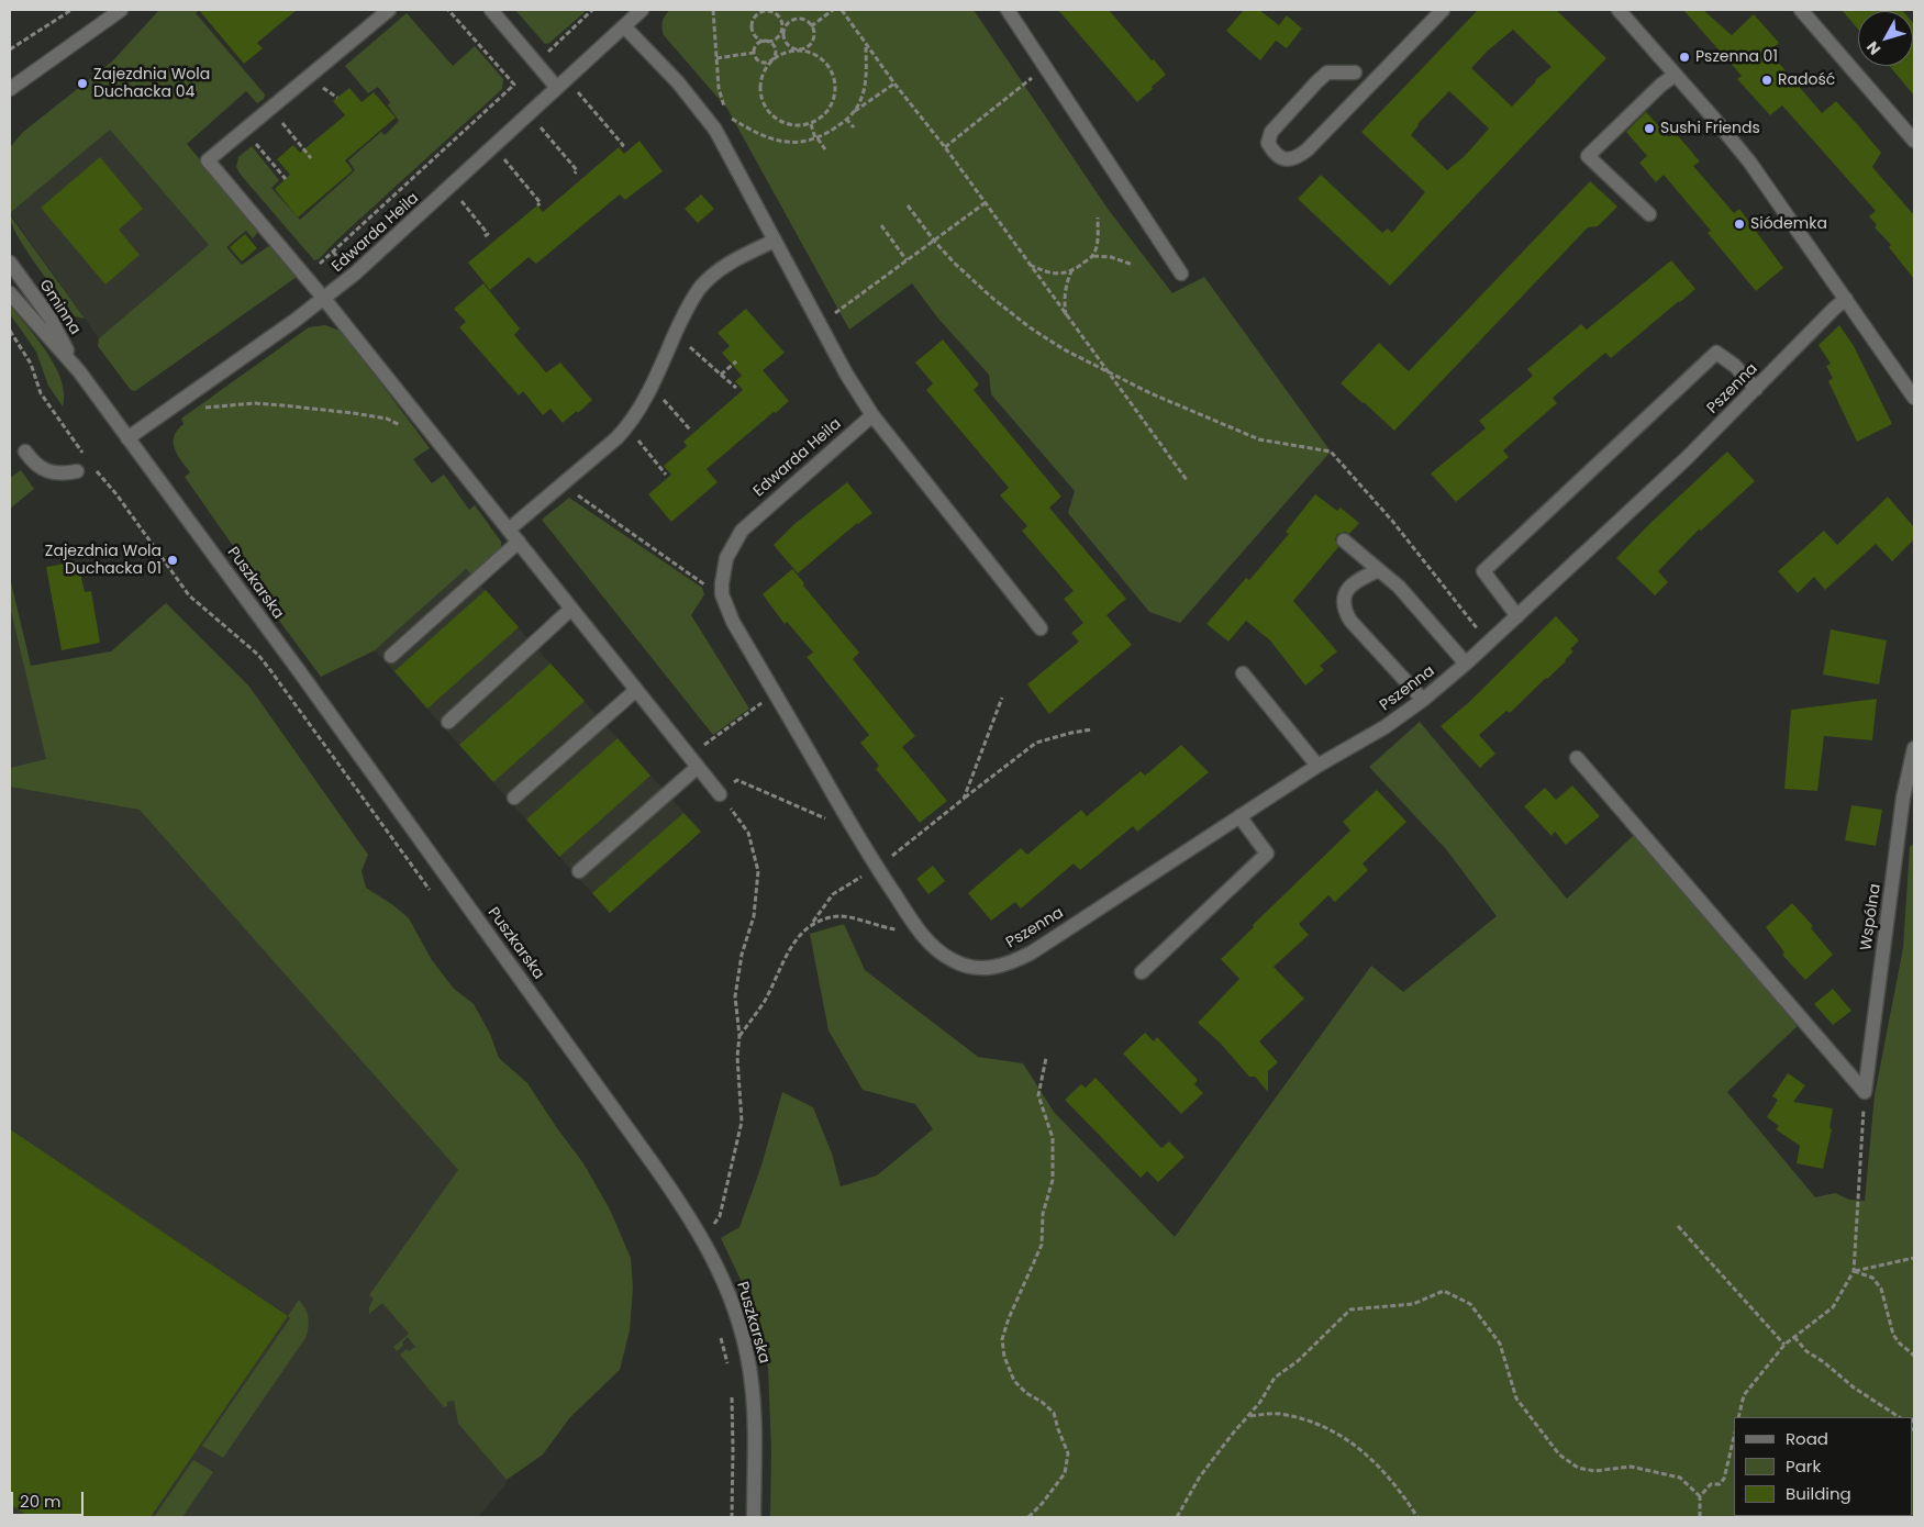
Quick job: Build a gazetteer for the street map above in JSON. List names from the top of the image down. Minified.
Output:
{"streets":{"street":["Edwarda Heila","Gminna","Pszenna","Puszkarska","Wspólna"]},"crossings":[["Edwarda Heila","Gminna"],["Edwarda Heila","Pszenna"],["Edwarda Heila","Puszkarska"],["Gminna","Puszkarska"]],"places":["Pszenna 01","Radość","Zajezdnia Wola Duchacka 04","Sushi Friends","Siódemka","Zajezdnia Wola Duchacka 01"],"legend":["Road","Park","Building"],"scale_bar":"20 m","north":"bottom left"}
